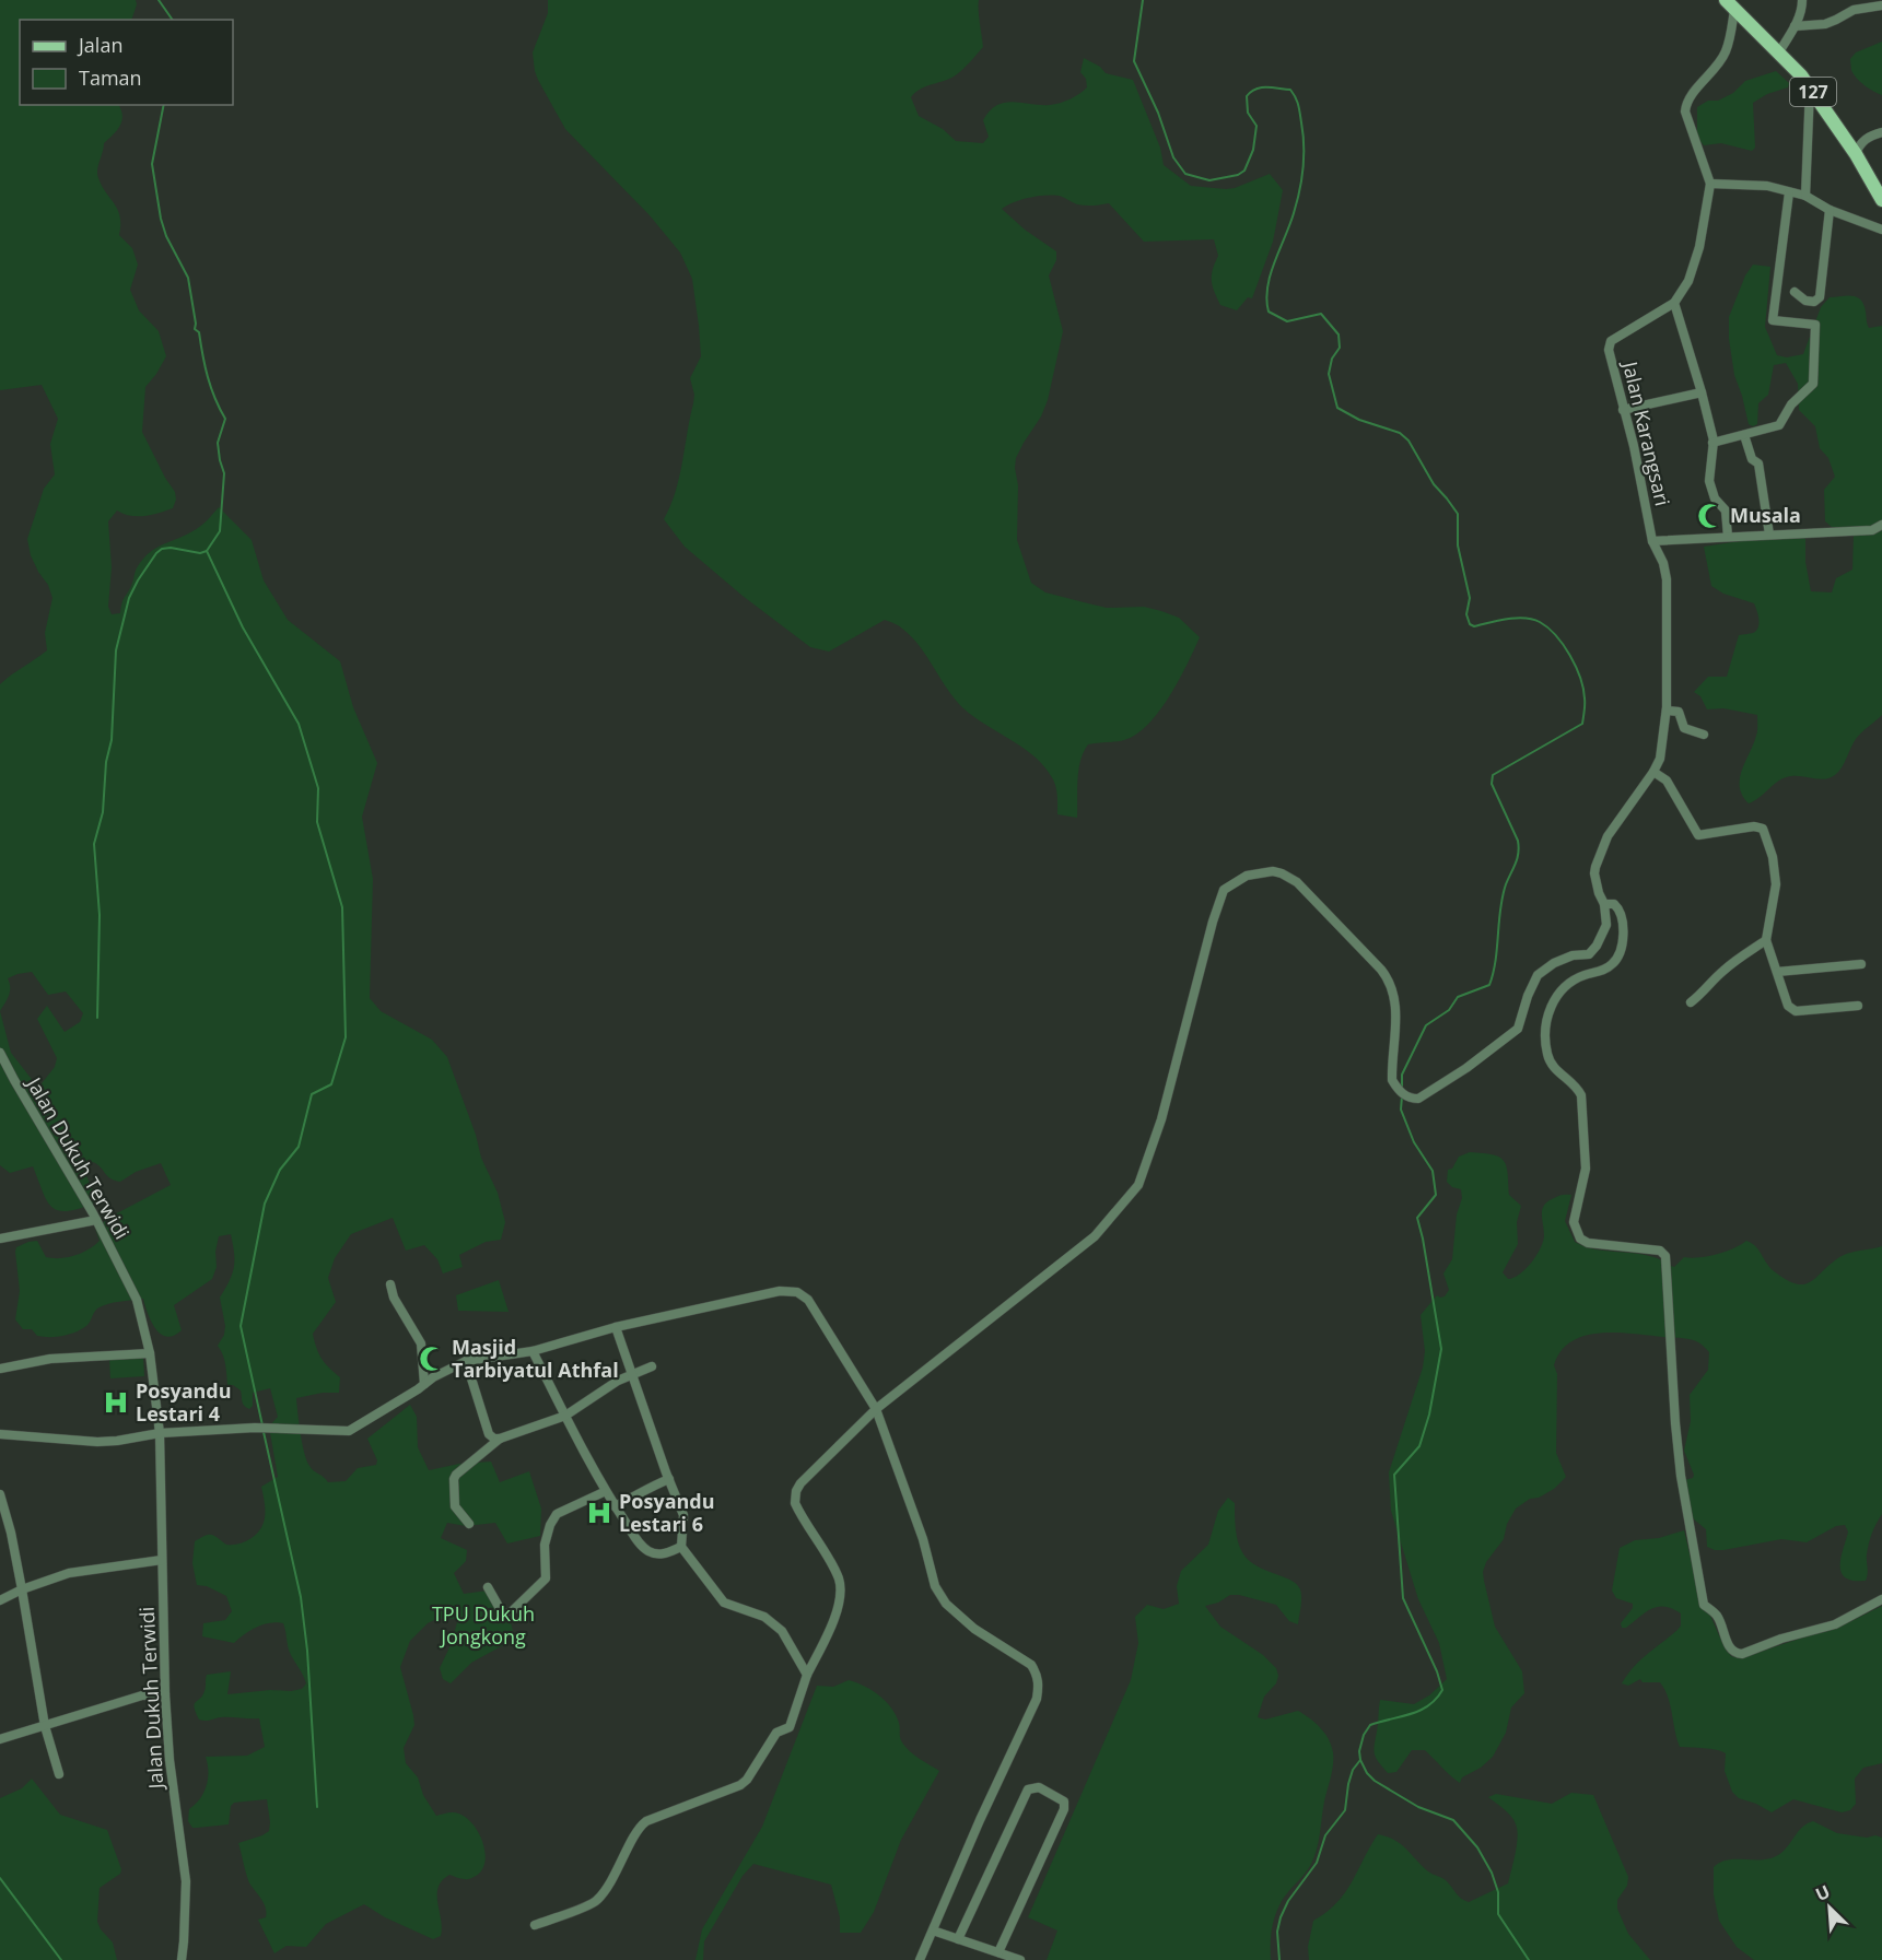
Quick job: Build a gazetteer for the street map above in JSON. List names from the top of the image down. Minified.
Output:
{"streets":{"main road":["127"],"street":["Jalan Karangsari","Jalan Dukuh Terwidi"]},"crossings":[["127","Jalan Karangsari"]],"parks":["TPU Dukuh Jongkong"],"places":{"mosque":["Musala","Masjid Tarbiyatul Athfal"],"hospital":["Posyandu Lestari 4","Posyandu Lestari 6"]},"legend":["Jalan","Taman"],"north":"top left"}
